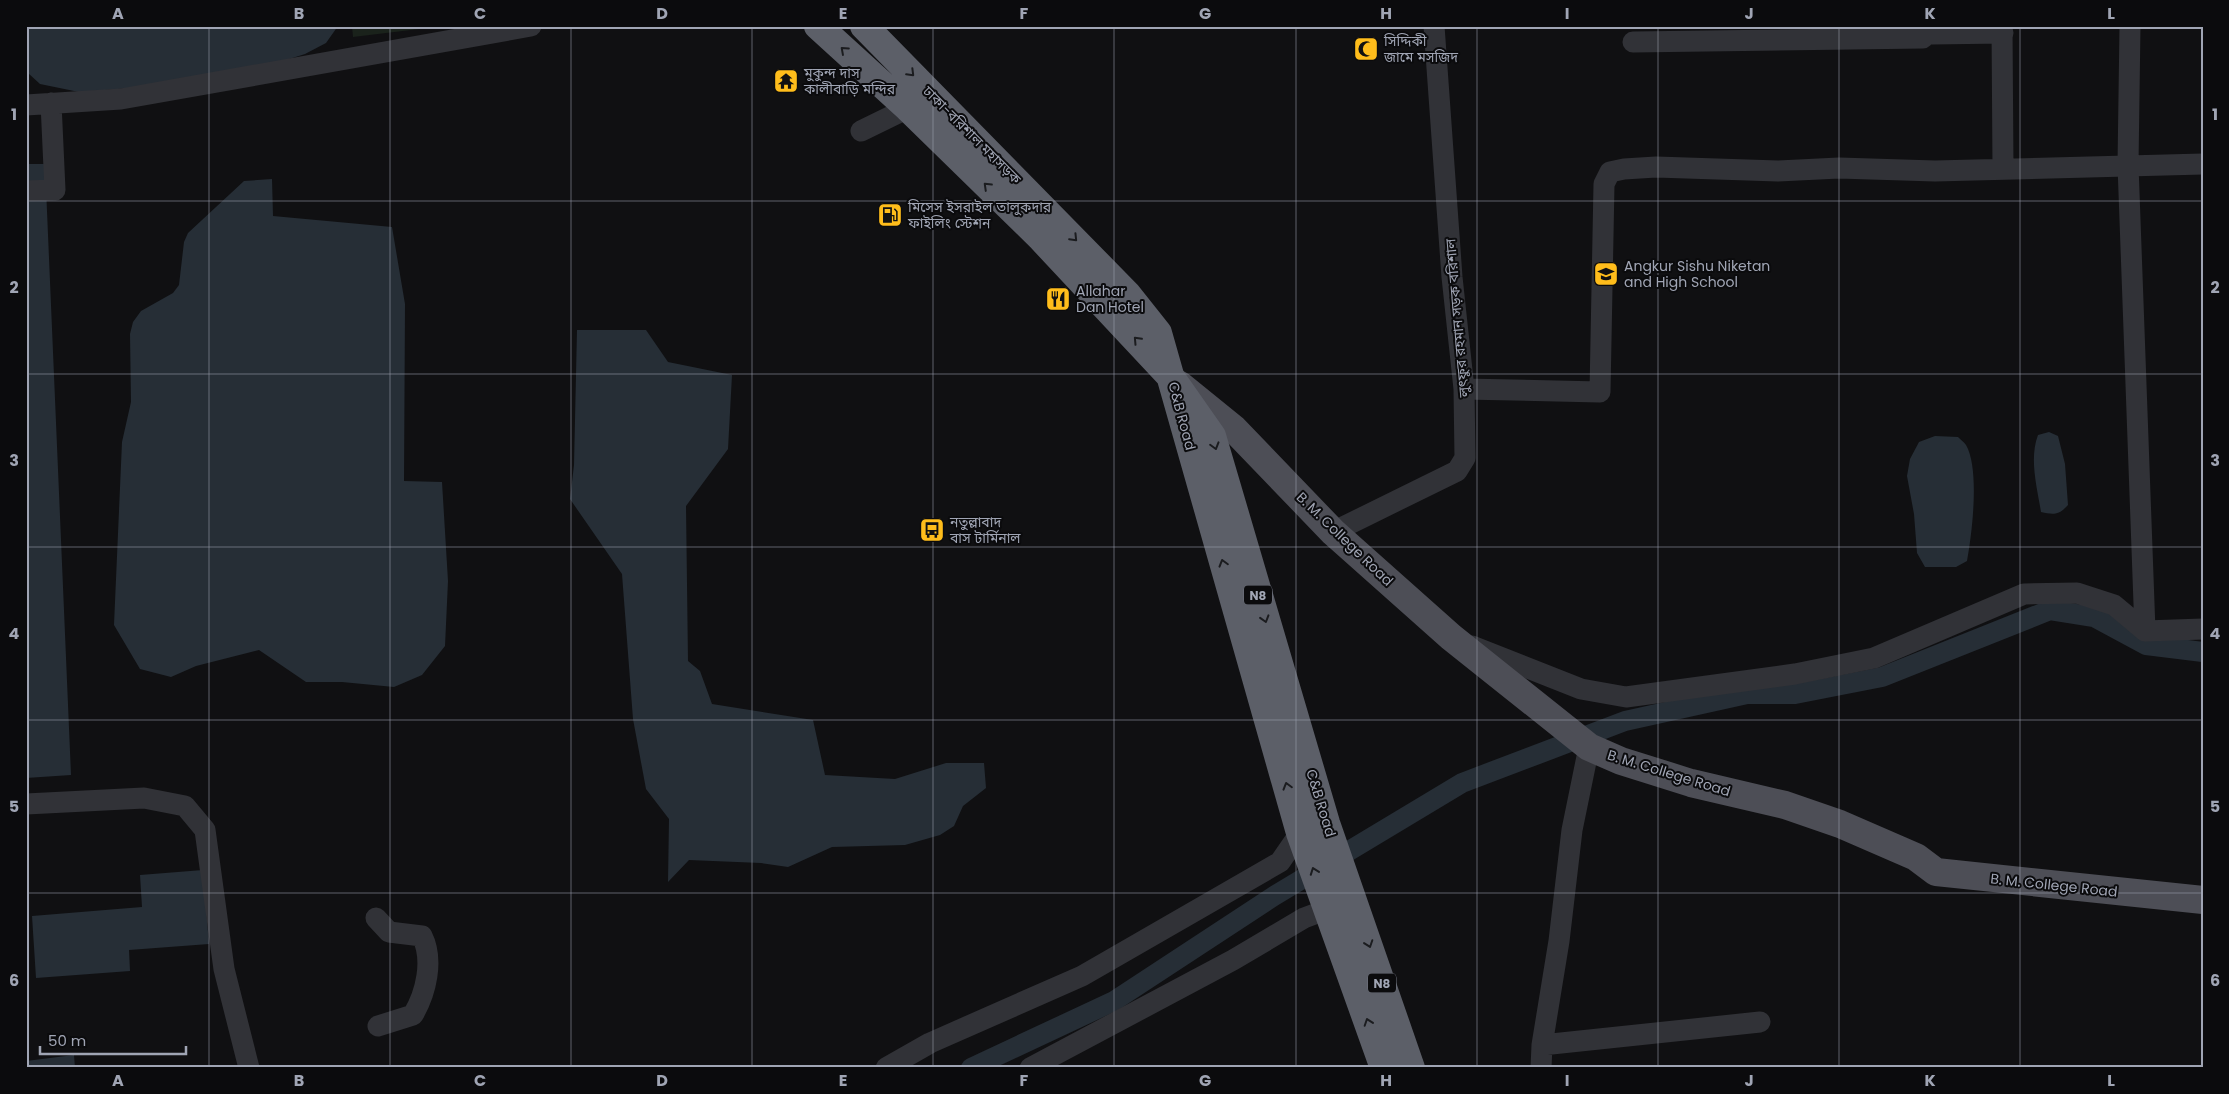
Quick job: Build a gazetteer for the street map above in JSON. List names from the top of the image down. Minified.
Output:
{"streets":{"highway":["ঢাকা-বরিশাল মহাসড়ক","C&B Road","N8"],"main road":["B. M. College Road"],"street":["লুৎফুর রহমান সড়ক বরিশাল"]},"crossings":[["ঢাকা-বরিশাল মহাসড়ক","C&B Road"],["ঢাকা-বরিশাল মহাসড়ক","B. M. College Road"],["লুৎফুর রহমান সড়ক বরিশাল","B. M. College Road"],["C&B Road","B. M. College Road"]],"places":{"mosque":["সিদ্দিকী জামে মসজিদ"],"temple":["মুকুন্দ দাস কালীবাড়ি মন্দির"],"fuel station":["মিসেস ইসরাইল তালুকদার ফাইলিং স্টেশন"],"school or university":["Angkur Sishu Niketan and High School"],"restaurant":["Allahar Dan Hotel"],"bus stop":["নতুল্লাবাদ বাস টার্মিনাল"]},"scale_bar":"50 m","grid":{"columns":["A","B","C","D","E","F","G","H","I","J","K","L"],"rows":["1","2","3","4","5","6"]}}
